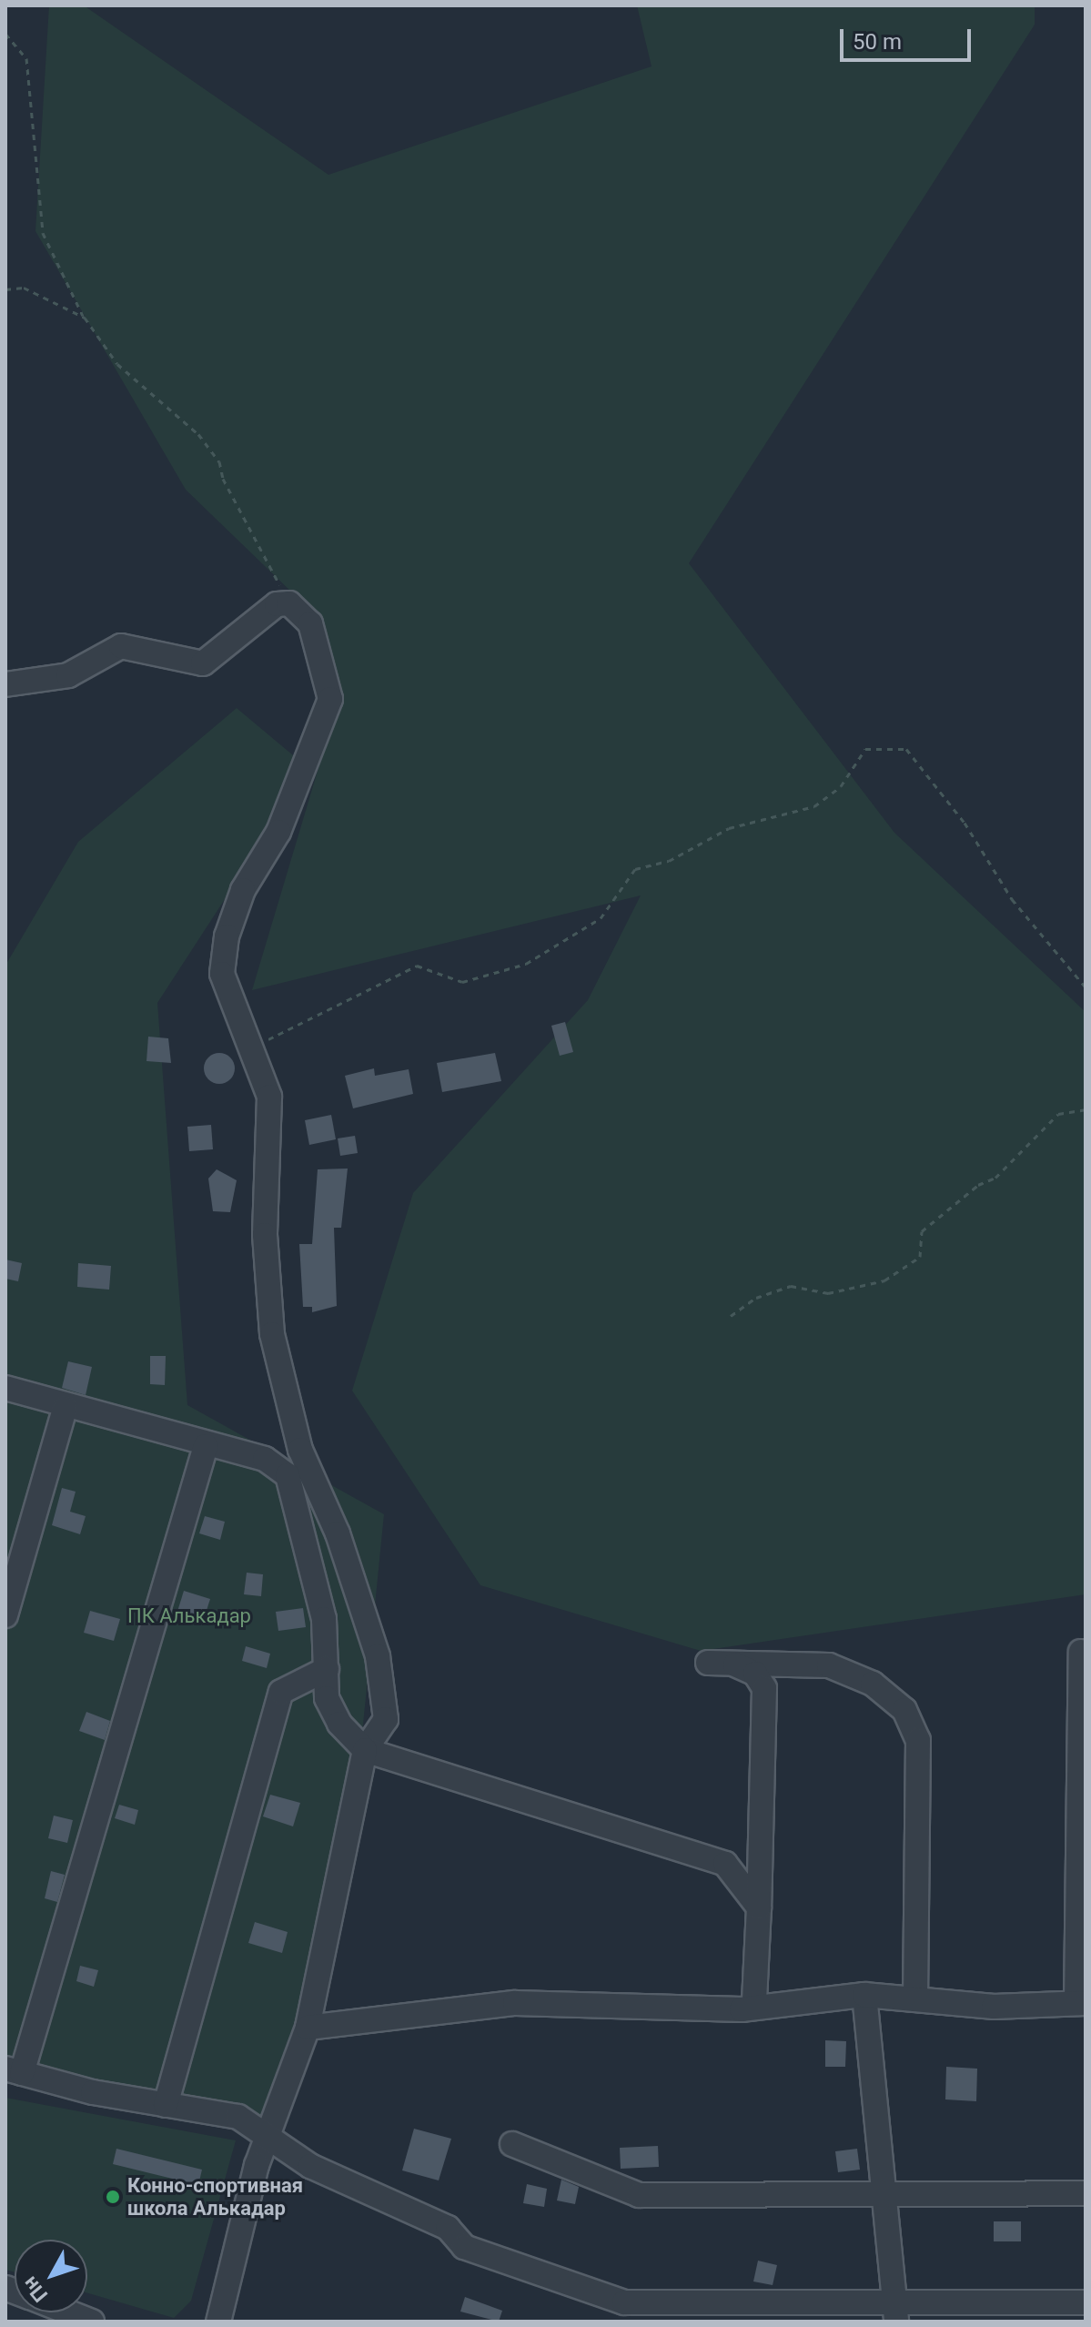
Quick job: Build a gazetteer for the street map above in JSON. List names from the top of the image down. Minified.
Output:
{"parks":["ПК Алькадар"],"places":["Конно-спортивная школа Алькадар"],"scale_bar":"50 m","north":"bottom left"}
